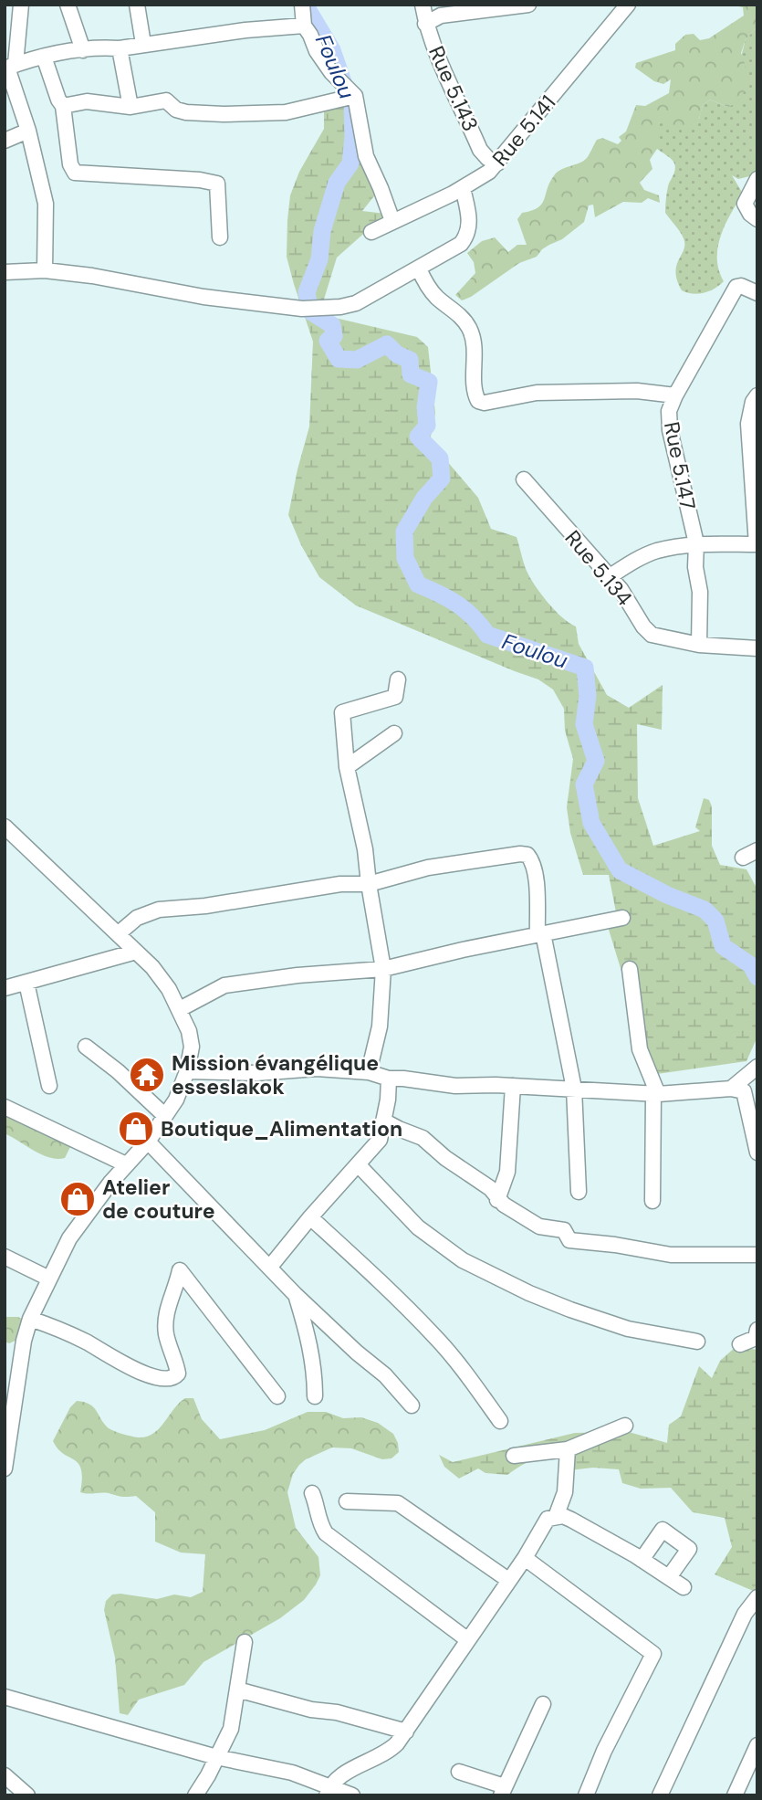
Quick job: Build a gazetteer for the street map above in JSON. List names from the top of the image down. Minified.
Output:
{"streets":{"street":["Rue 5.143","Rue 5.141","Rue 5.147","Rue 5.134"]},"crossings":[["Rue 5.143","Rue 5.141"],["Rue 5.147","Rue 5.134"]],"water":["Foulou"],"places":{"temple":["Mission évangélique esseslakok"],"shop":["Boutique_Alimentation","Atelier de couture"]}}
